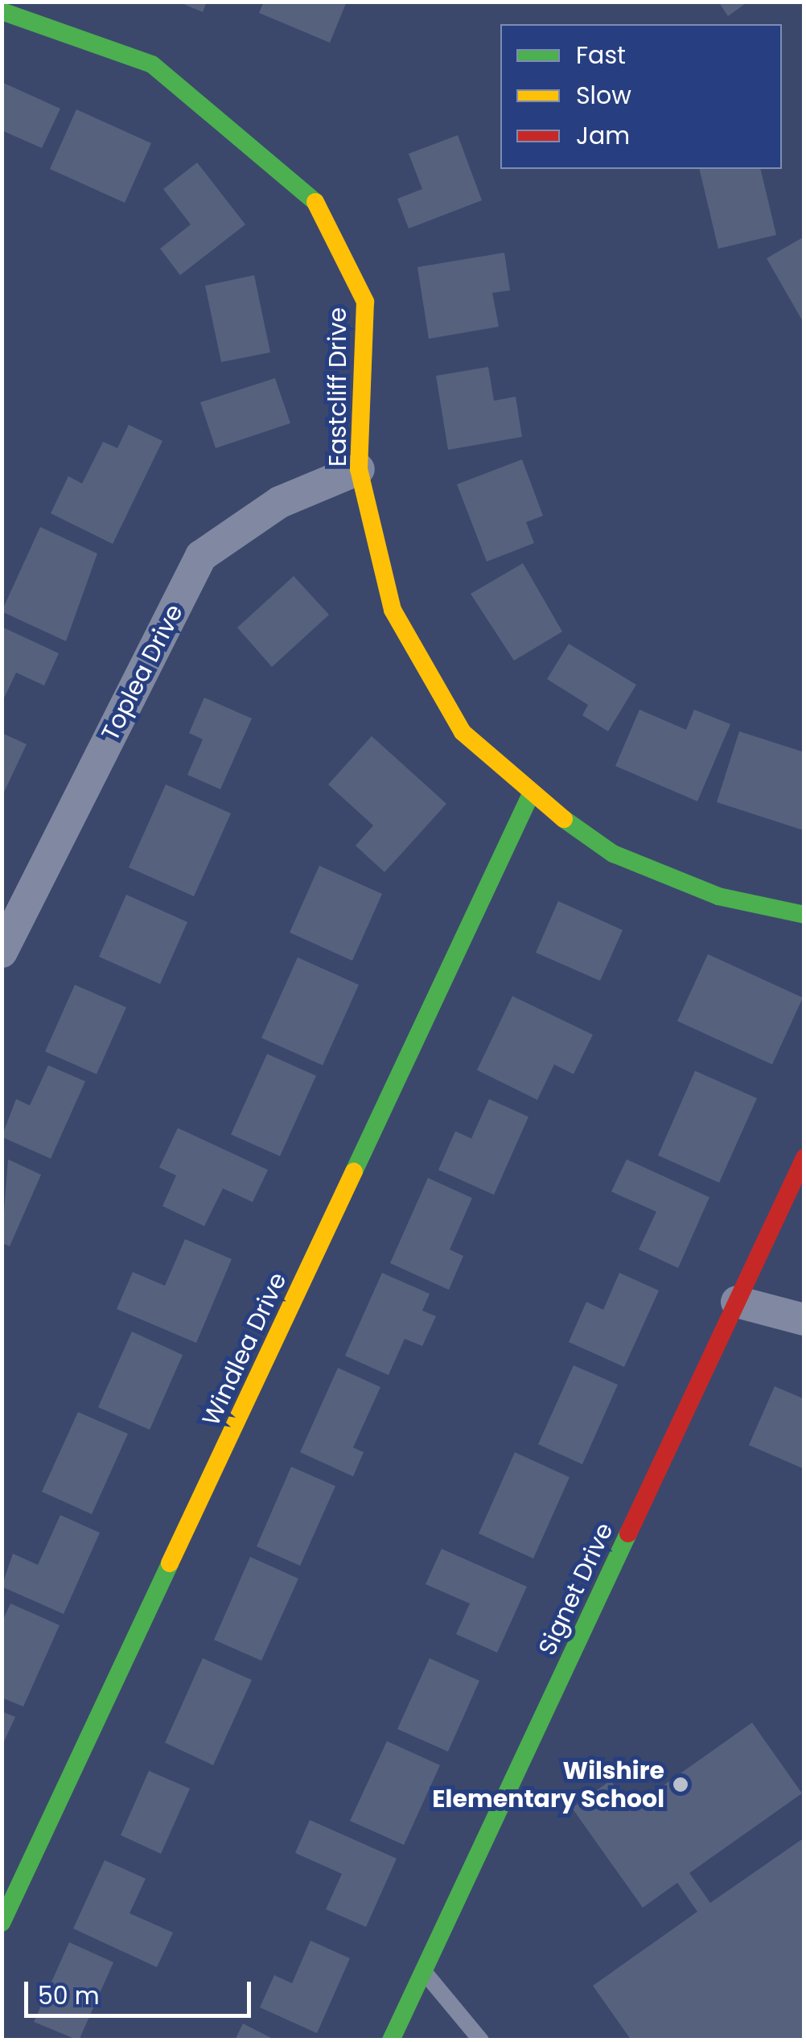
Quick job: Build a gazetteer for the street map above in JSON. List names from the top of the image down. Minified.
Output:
{"streets":{"street":["Eastcliff Drive","Toplea Drive","Windlea Drive","Signet Drive"]},"crossings":[["Eastcliff Drive","Toplea Drive"],["Eastcliff Drive","Windlea Drive"]],"places":["Wilshire Elementary School"],"legend":["Fast","Slow","Jam"],"scale_bar":"50 m"}
